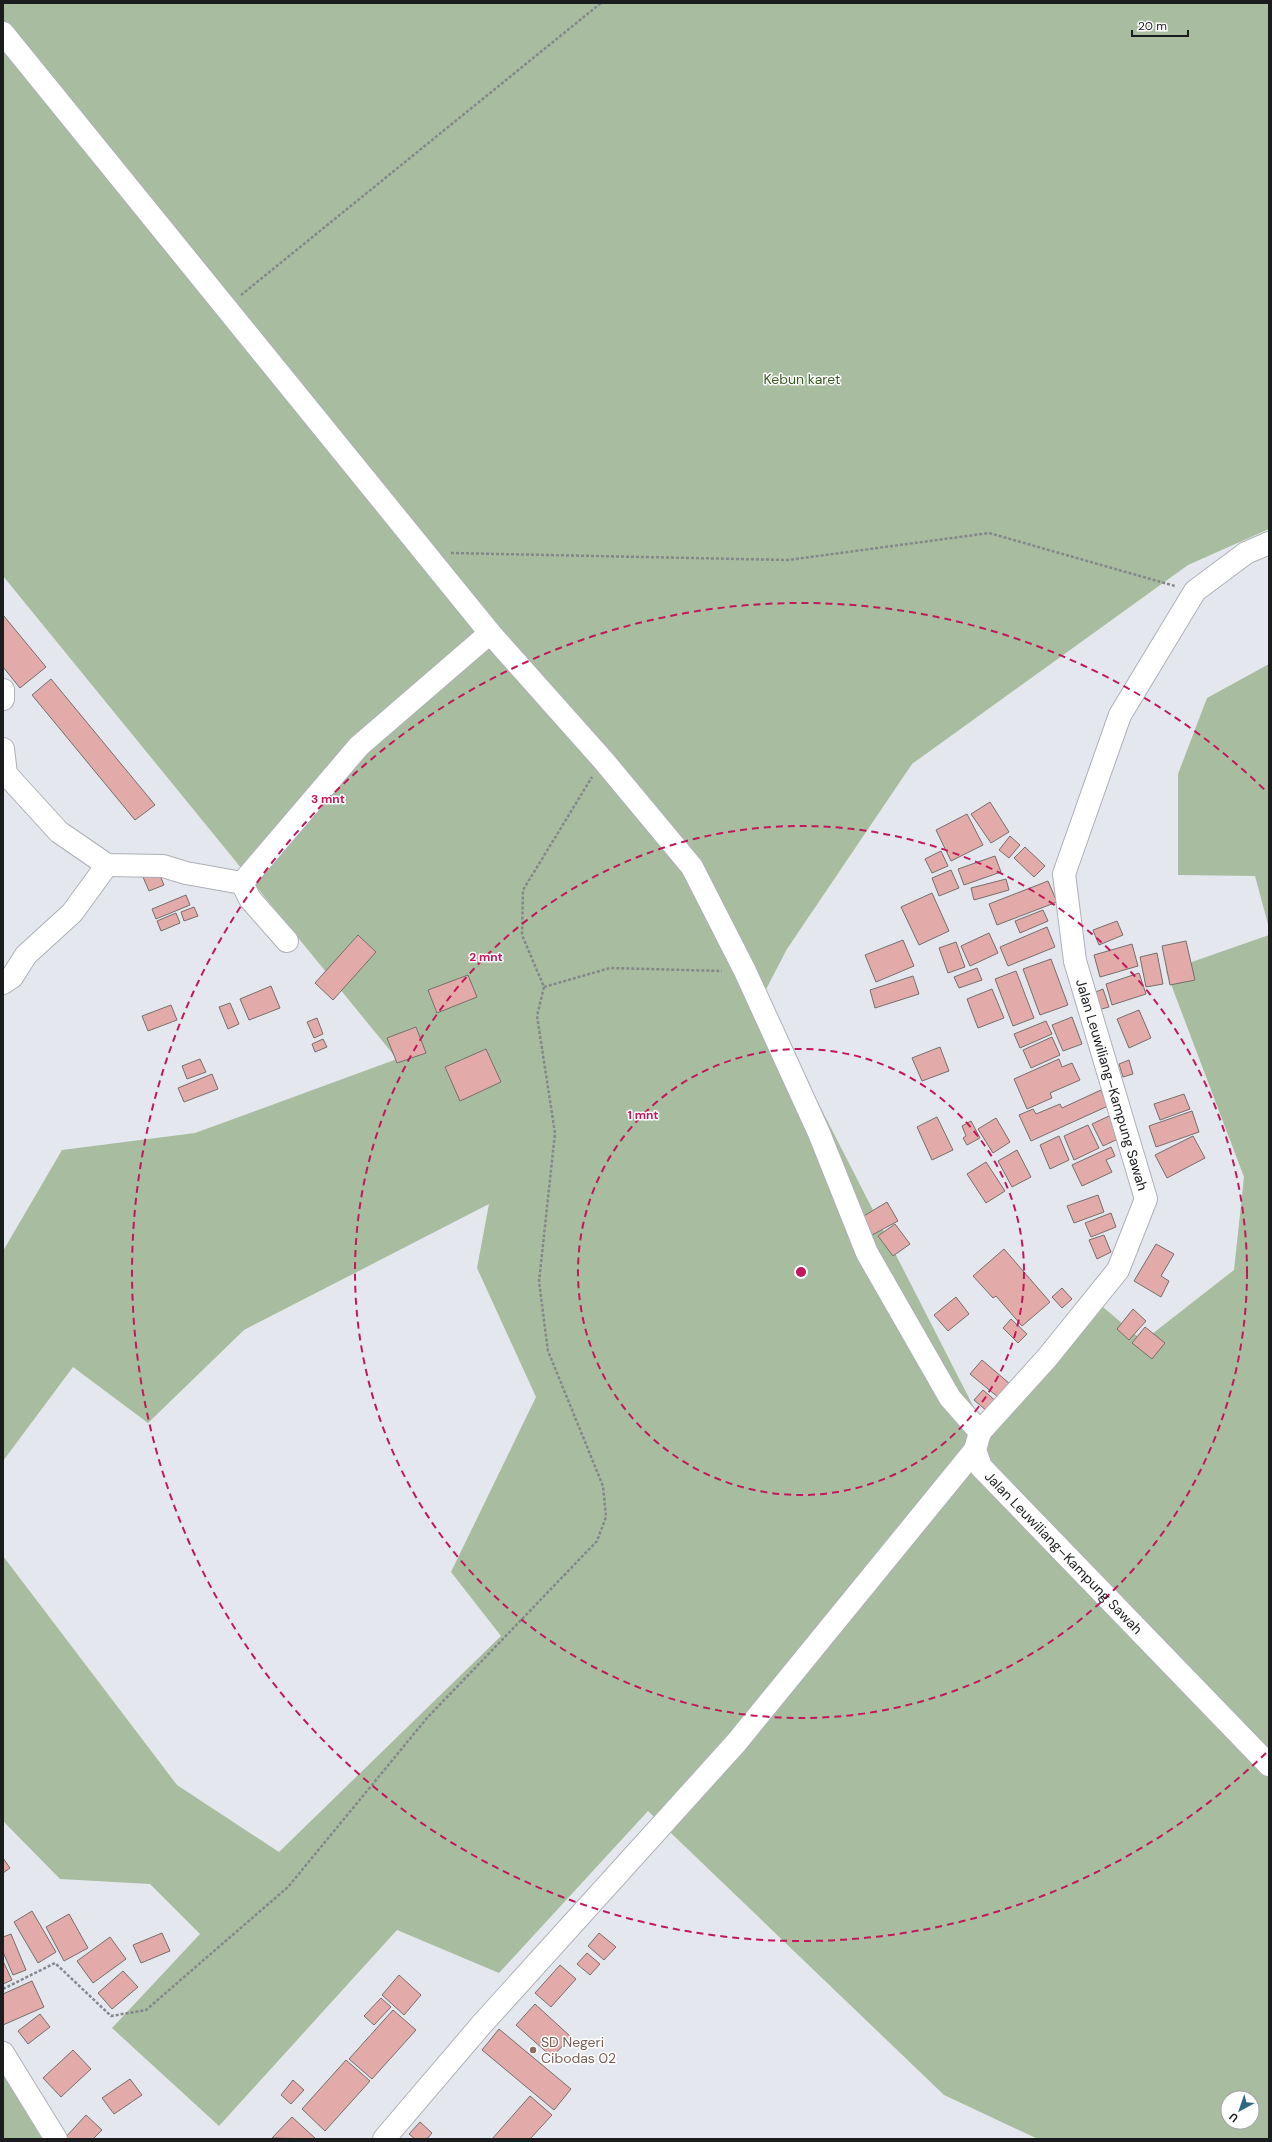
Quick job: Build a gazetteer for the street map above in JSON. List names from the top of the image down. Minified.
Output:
{"streets":{"street":["Jalan Leuwiliang–Kampung Sawah"]},"parks":["Kebun karet"],"places":["SD Negeri Cibodas 02"],"scale_bar":"20 m","north":"bottom left","rings":["3 mnt","2 mnt","1 mnt"]}
